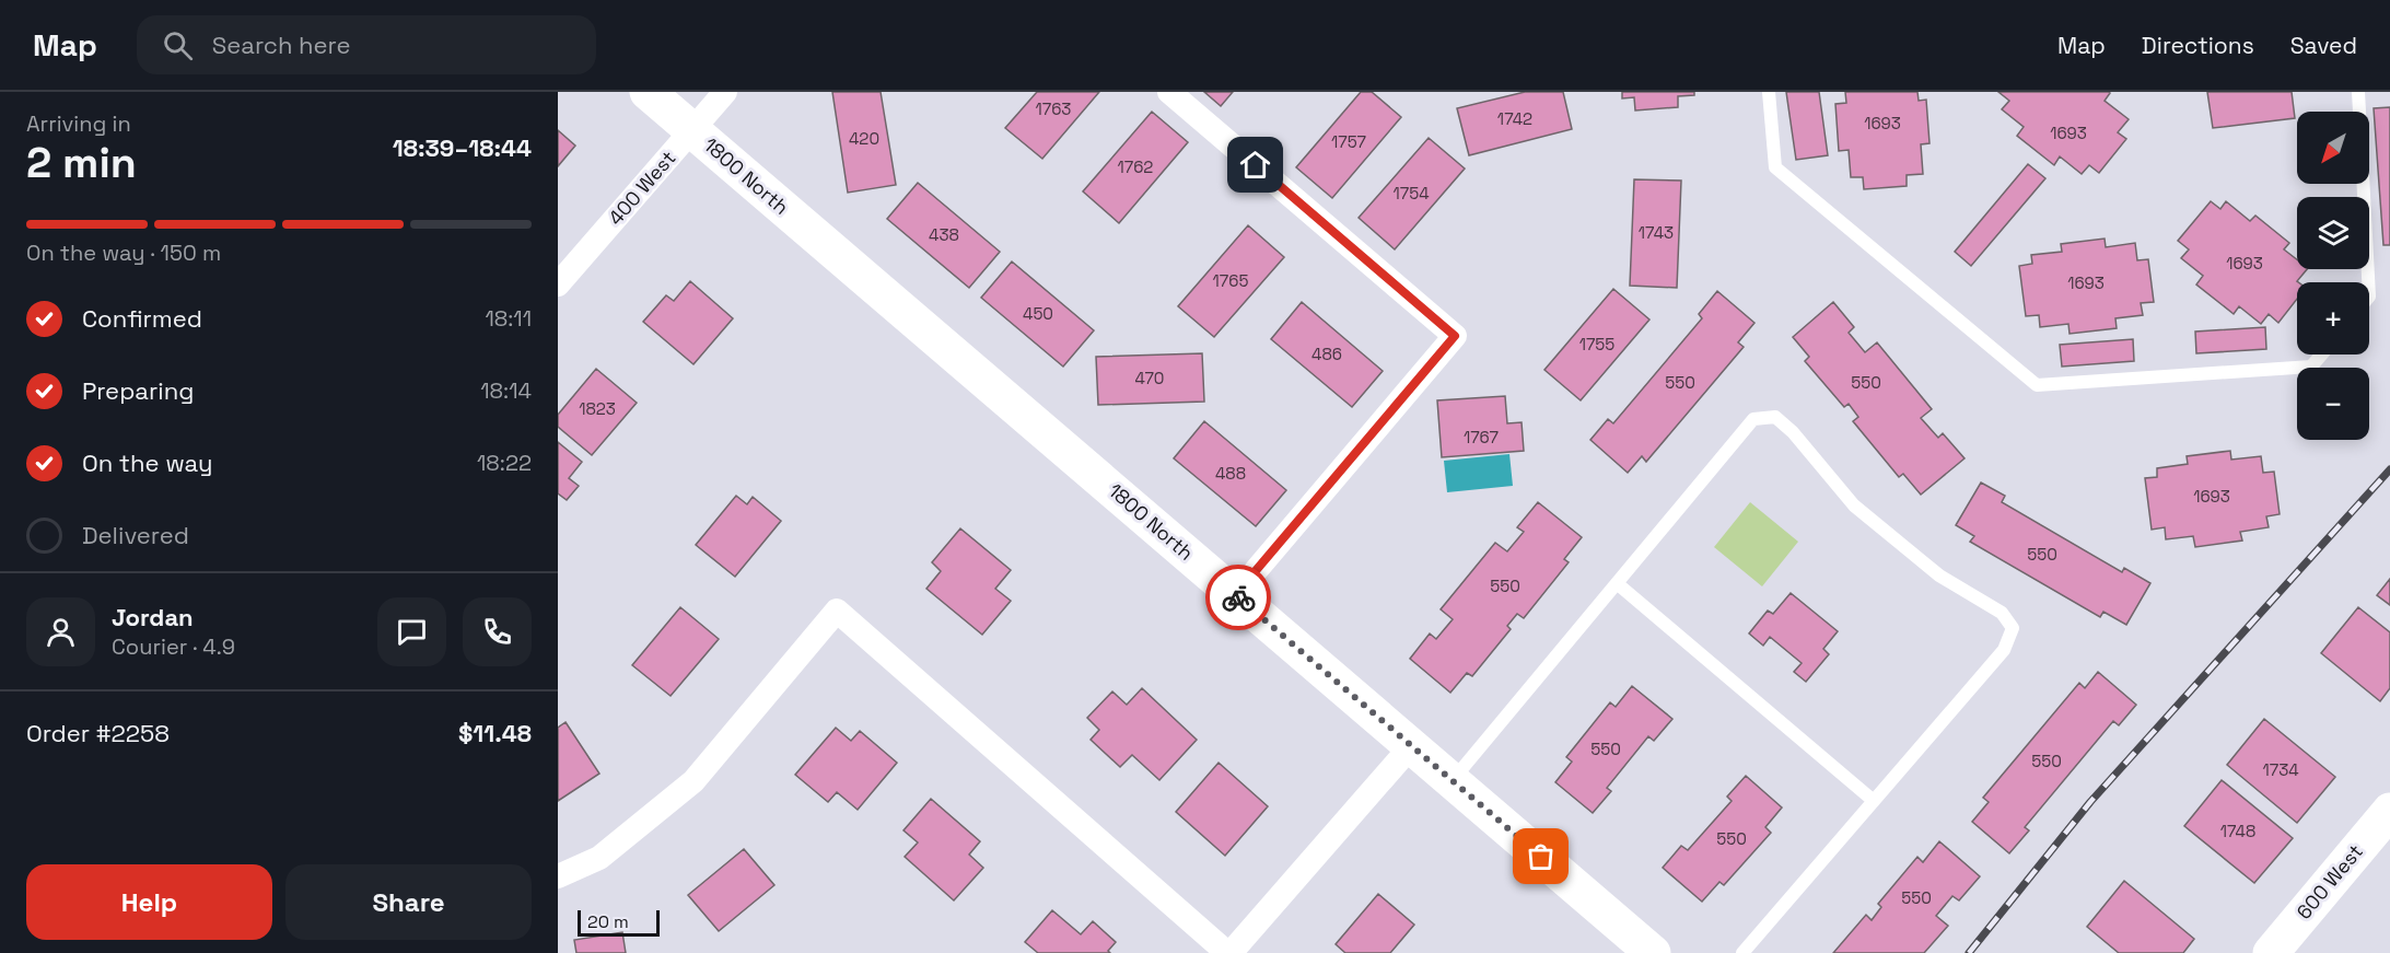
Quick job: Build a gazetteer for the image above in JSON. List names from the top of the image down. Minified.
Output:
{"streets":{"street":["1800 North","400 West","600 West"]},"crossings":[["1800 North","400 West"]],"house_numbers":["1763","1742","1693","1693","420","1757","1762","1754","1743","438","1693","1765","1693","450","1755","486","470","550","550","1823","1767","488","1693","550","550","550","550","1734","1748","550","550"],"scale_bar":"20 m","north":"bottom left","page":{"header":"Map","search":"Search here","nav":["Map","Directions","Saved"],"heading":["2 min","Arriving in","18:39–18:44"],"panel":["Jordan","Courier · 4.9","Order #2258","$11.48"],"map_buttons":["+","−"],"bar":"On the way · 150 m","list":[["Confirmed","18:11"],["Preparing","18:14"],["On the way","18:22"],"Delivered"],"buttons":["Help","Share"],"scale":"20 m"}}
